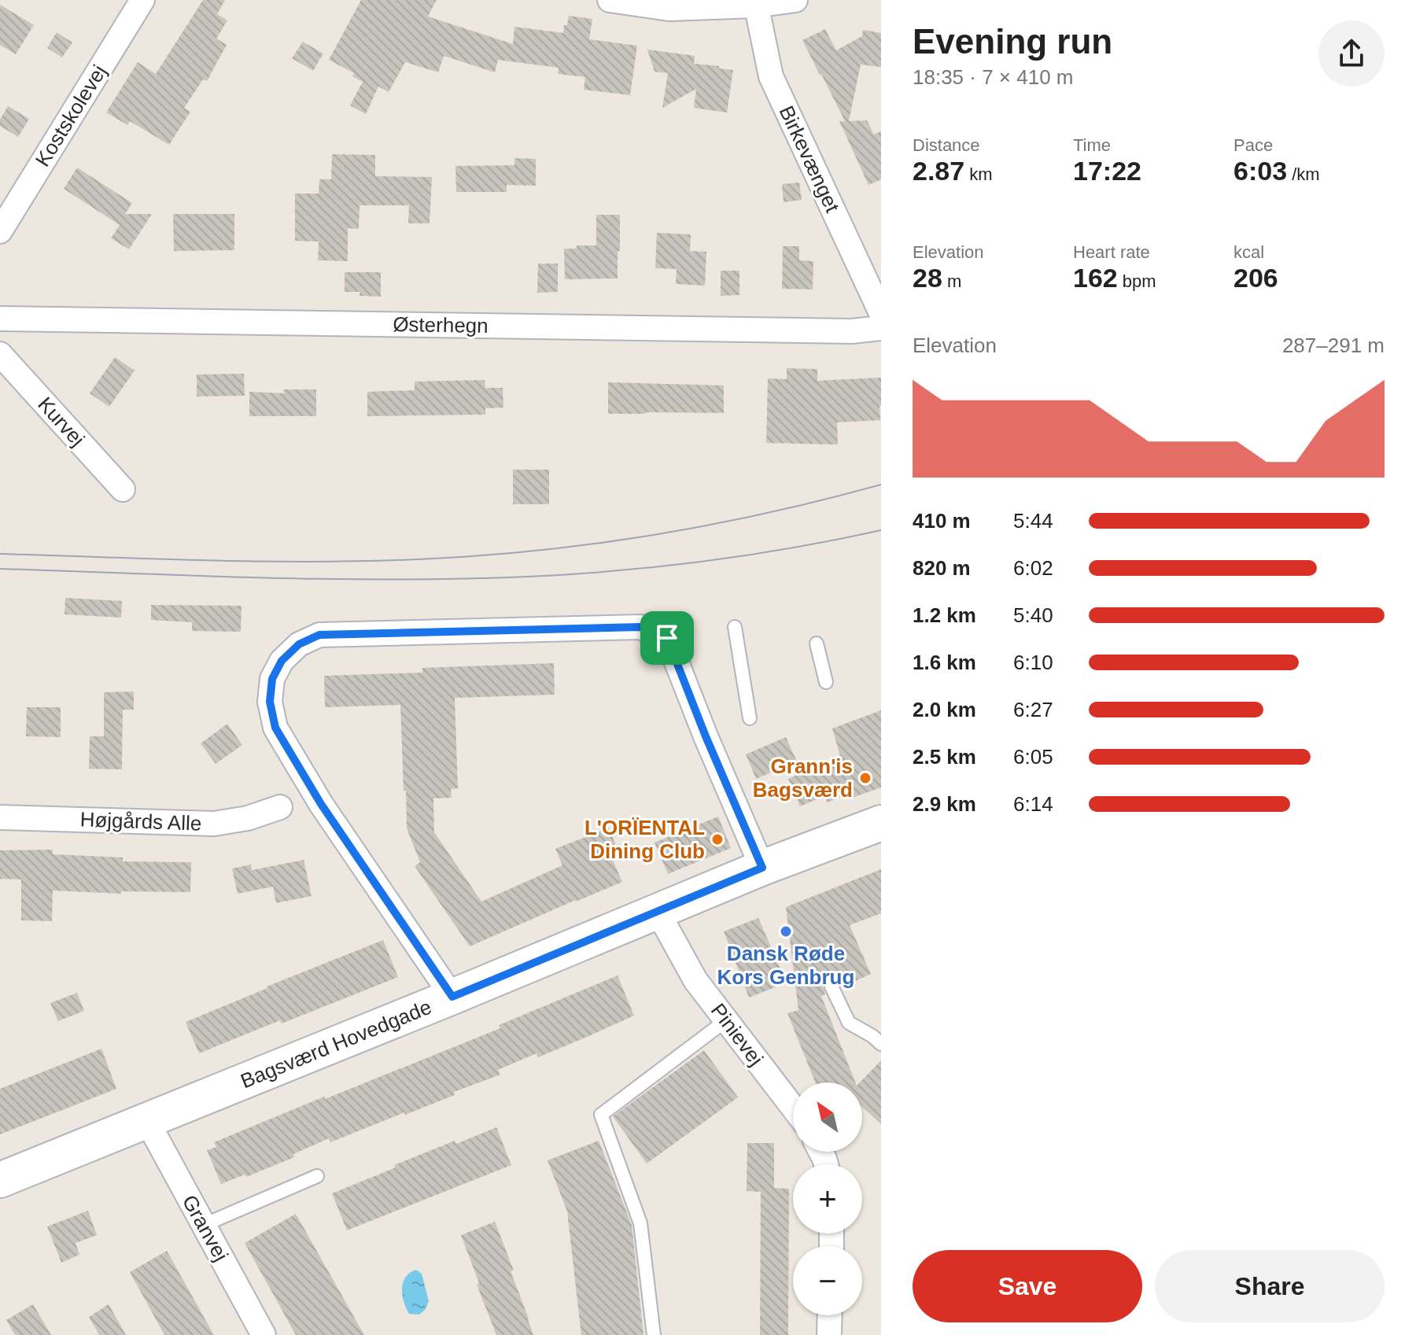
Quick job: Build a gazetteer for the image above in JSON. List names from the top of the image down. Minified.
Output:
{"streets":{"street":["Kostskolevej","Birkevænget","Østerhegn","Kurvej","Højgårds Alle","Pinievej","Bagsværd Hovedgade","Granvej"]},"crossings":[["Pinievej","Bagsværd Hovedgade"],["Bagsværd Hovedgade","Granvej"]],"places":["Grann'is Bagsværd","L'ORÏENTAL Dining Club","Dansk Røde Kors Genbrug"],"north":"top left","page":{"heading":["Evening run","18:35 · 7 × 410 m"],"stats":[["Distance","2.87 km"],["Time","17:22"],["Pace","6:03 /km"],["Elevation","28 m"],["Heart rate","162 bpm"],["kcal","206"]],"chart":["Elevation","287–291 m"],"list":[{"name":"410 m","note":"5:44"},{"name":"820 m","note":"6:02"},{"name":"1.2 km","note":"5:40"},{"name":"1.6 km","note":"6:10"},{"name":"2.0 km","note":"6:27"},{"name":"2.5 km","note":"6:05"},{"name":"2.9 km","note":"6:14"}],"map_buttons":["+","−"],"buttons":["Save","Share"]}}
